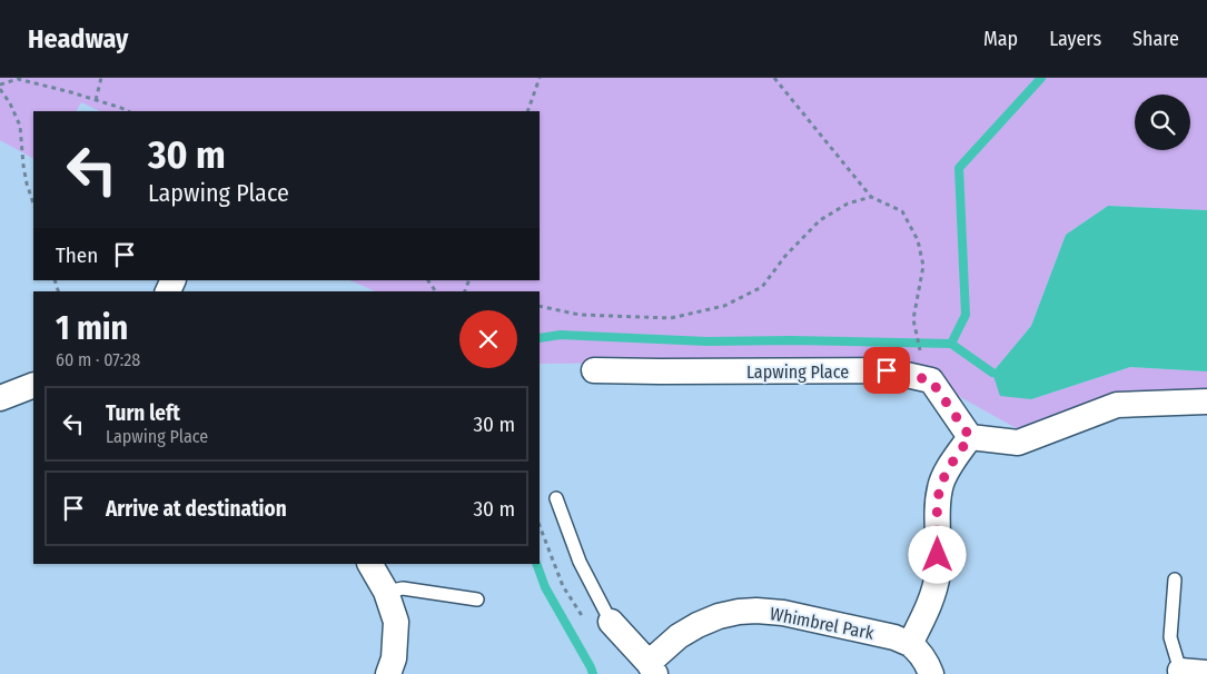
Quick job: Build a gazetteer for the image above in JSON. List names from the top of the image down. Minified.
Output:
{"streets":{"street":["Lapwing Place","Whimbrel Park"]},"page":{"header":"Headway","nav":["Map","Layers","Share"],"turn":["30 m","Lapwing Place"],"then":"Then","heading":["1 min","60 m · 07:28"],"list":[{"name":"Turn left","note":"Lapwing Place","value":"30 m"},{"name":"Arrive at destination","value":"30 m"}]}}
